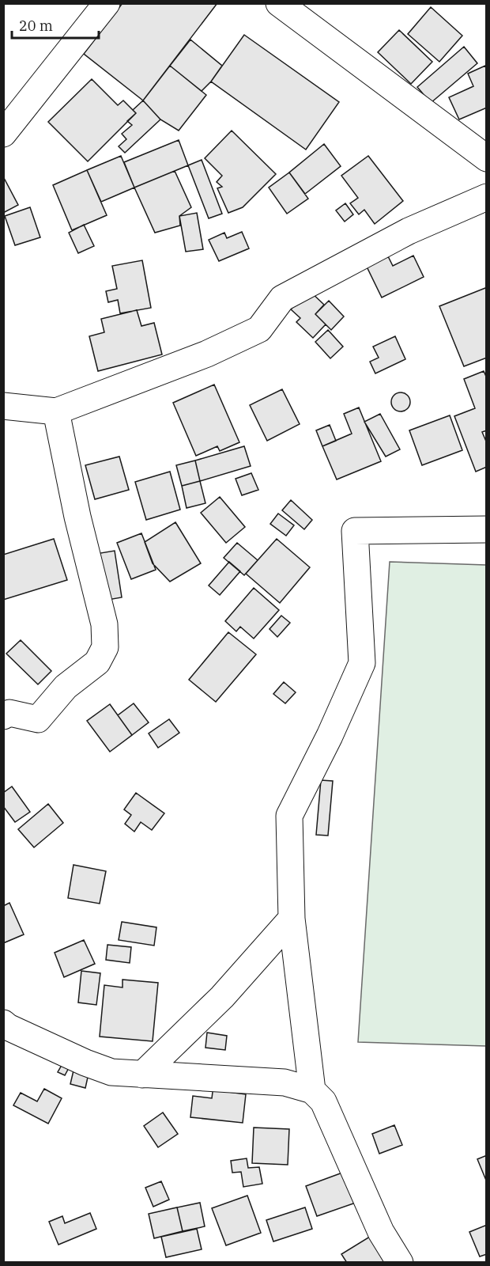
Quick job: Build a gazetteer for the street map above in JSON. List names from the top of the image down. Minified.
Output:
{"scale_bar":"20 m"}
